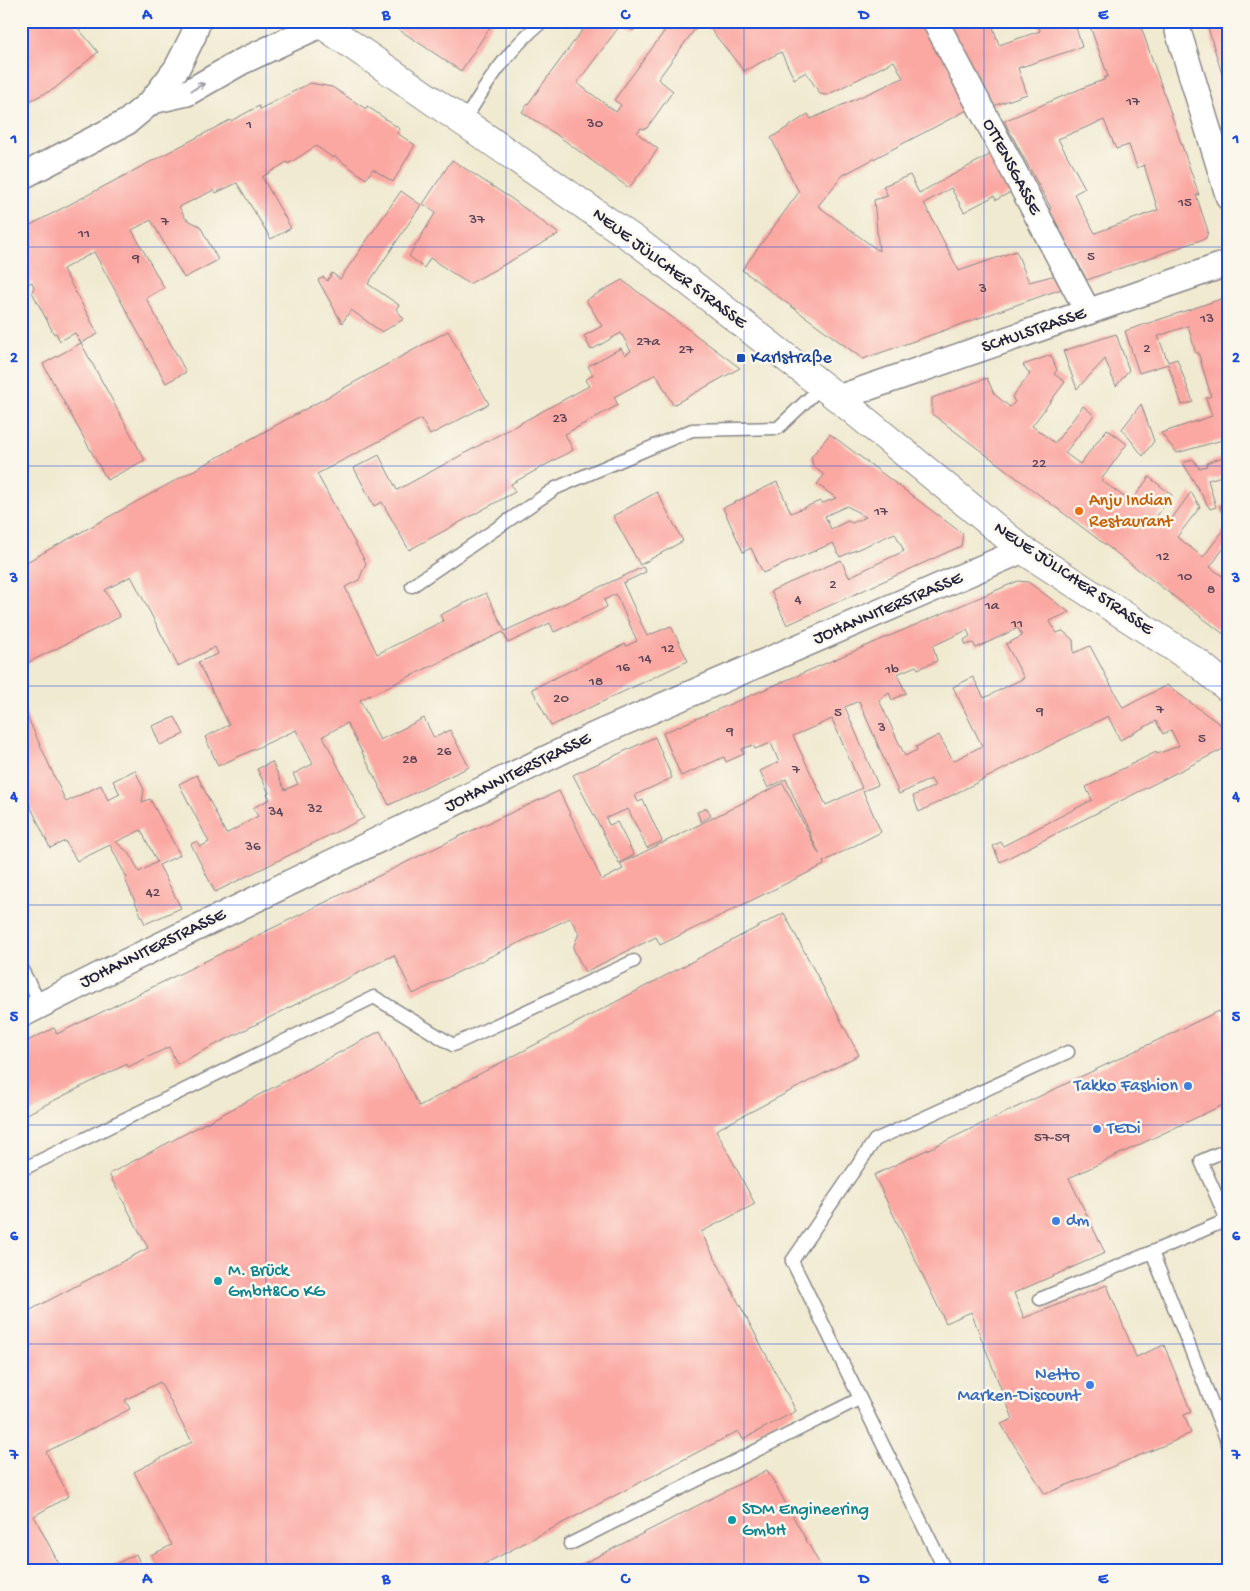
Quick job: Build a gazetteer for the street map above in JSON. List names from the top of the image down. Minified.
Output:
{"streets":{"street":["OTTENSGASSE","NEUE JÜLICHER STRASSE","SCHULSTRASSE","JOHANNITERSTRASSE"]},"crossings":[["OTTENSGASSE","SCHULSTRASSE"],["NEUE JÜLICHER STRASSE","SCHULSTRASSE"],["NEUE JÜLICHER STRASSE","JOHANNITERSTRASSE"]],"places":{"transit":["Karlstraße"],"other":["Anju Indian Restaurant","Takko Fashion","TEDi","dm","M. Brück GmbH&Co KG","Netto Marken-Discount","SDM Engineering GmbH"]},"house_numbers":["17","30","1","15","37","7","11","5","9","3","13","27a","2","27","23","22","17","12","10","2","8","4","1a","11","12","14","16","1b","18","20","7","9","5","3","9","5","26","28","7","32","34","36","42","57-59"],"grid":{"columns":["A","B","C","D","E"],"rows":["1","2","3","4","5","6","7"]}}
